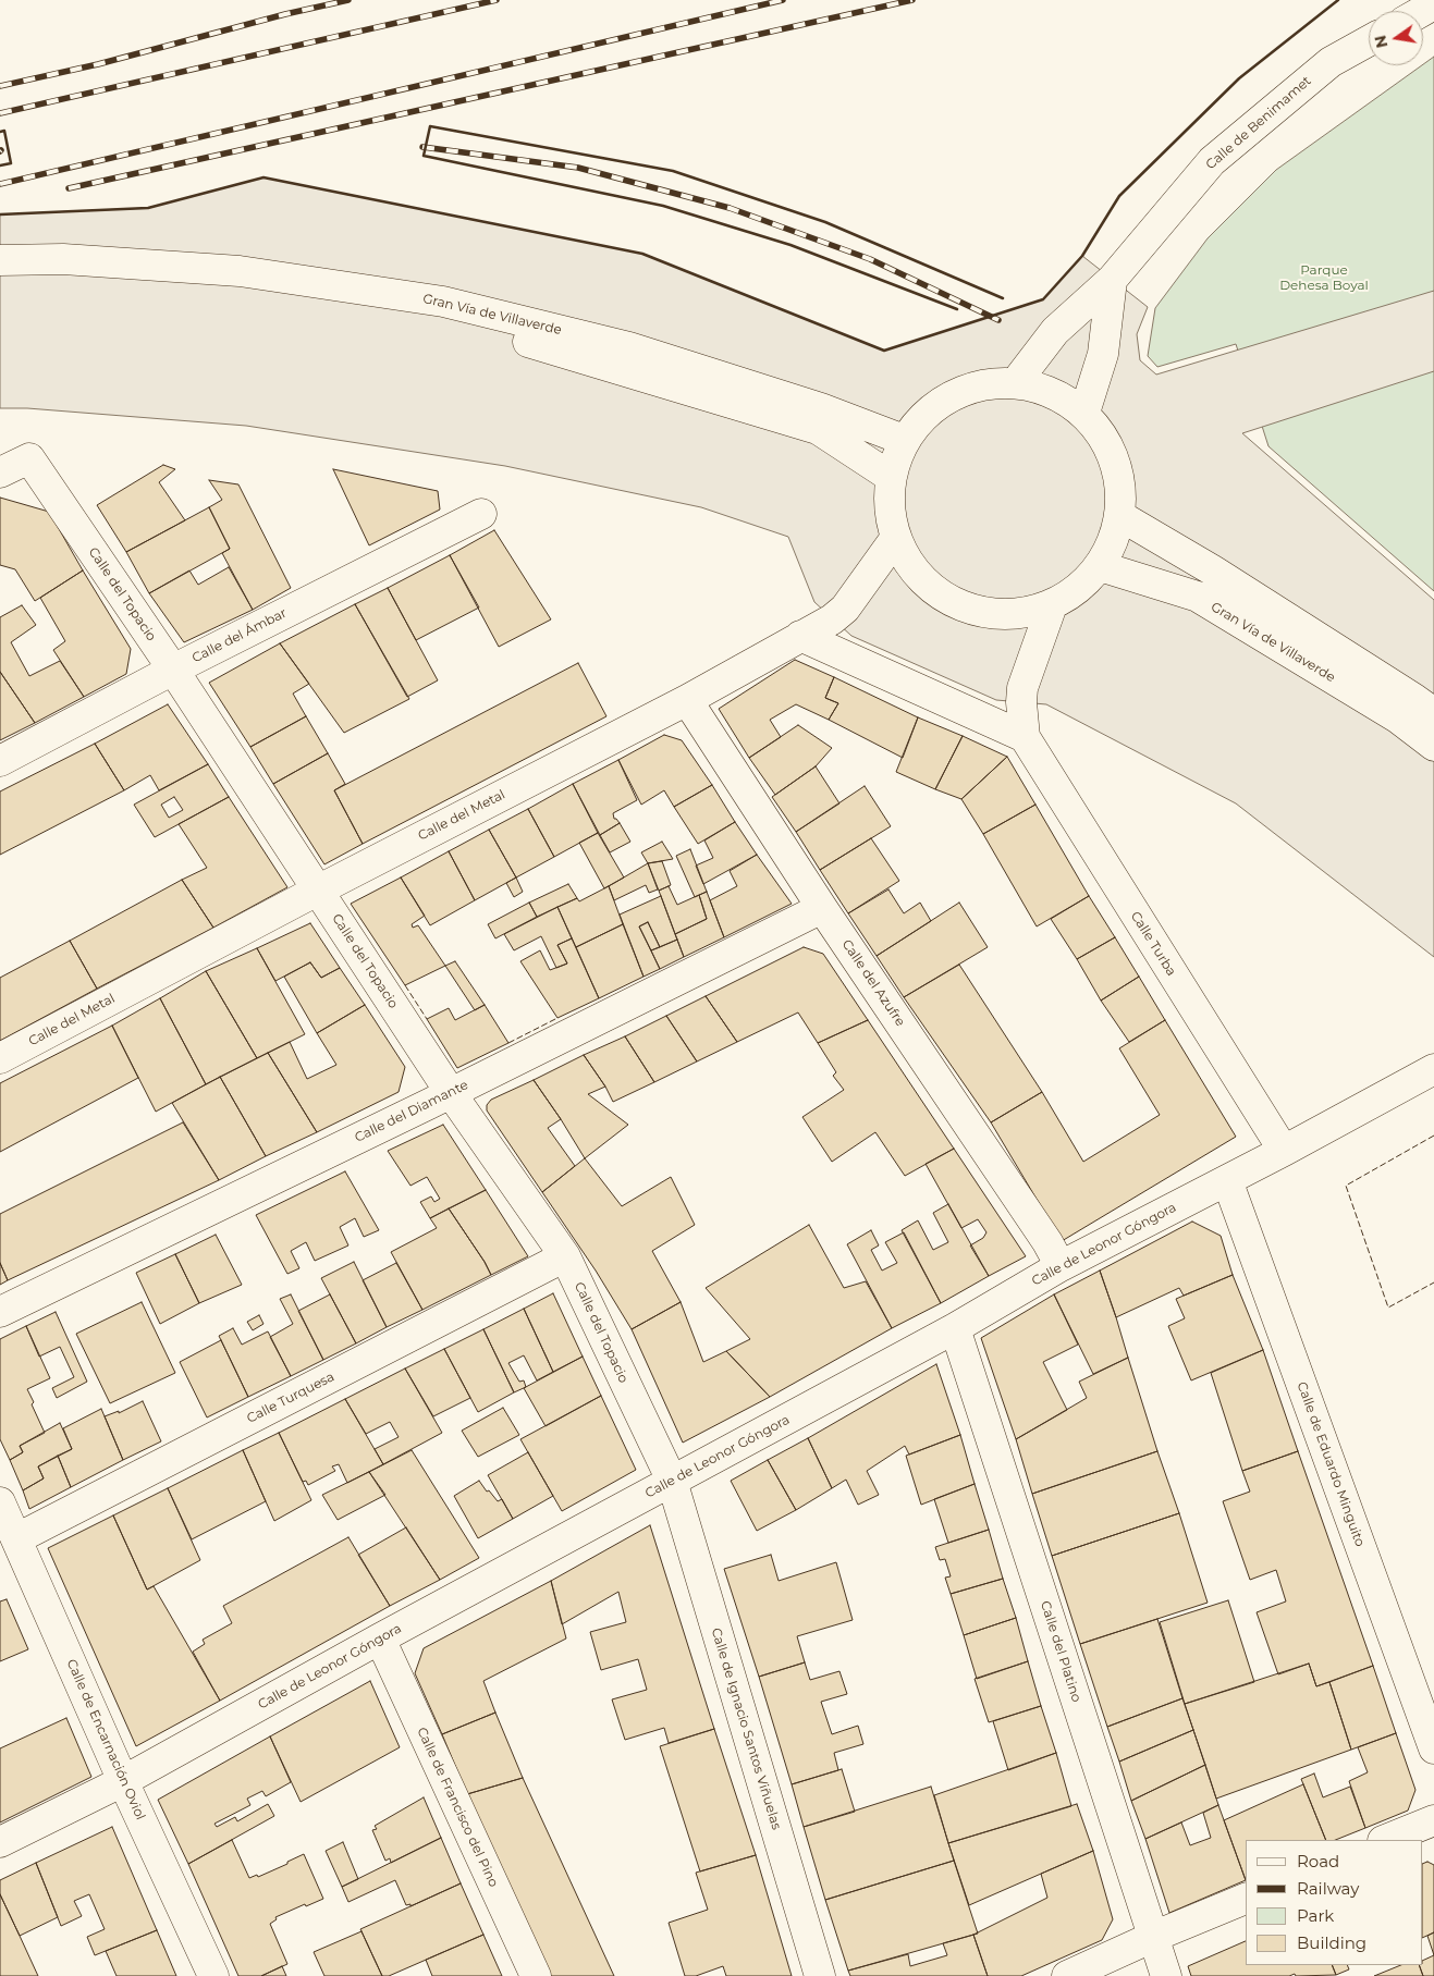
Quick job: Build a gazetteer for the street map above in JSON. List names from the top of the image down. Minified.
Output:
{"streets":{"street":["Calle de Benimamet","Gran Vía de Villaverde","Calle del Topacio","Calle del Ámbar","Calle del Metal","Calle Turba","Calle del Azufre","Calle del Diamante","Calle de Leonor Góngora","Calle Turquesa","Calle de Eduardo Minguito","Calle del Platino","Calle de Ignacio Santos Viñuelas","Calle de Encarnación Oviol","Calle de Francisco del Pino"]},"crossings":[["Calle del Topacio","Calle del Ámbar"],["Calle del Topacio","Calle del Metal"],["Calle del Topacio","Calle del Diamante"],["Calle del Topacio","Calle de Leonor Góngora"],["Calle del Topacio","Calle Turquesa"],["Calle del Topacio","Calle de Ignacio Santos Viñuelas"],["Calle del Metal","Calle del Azufre"],["Calle Turba","Calle de Leonor Góngora"],["Calle del Azufre","Calle del Diamante"],["Calle del Azufre","Calle de Leonor Góngora"],["Calle de Leonor Góngora","Calle de Eduardo Minguito"],["Calle de Leonor Góngora","Calle del Platino"],["Calle de Leonor Góngora","Calle de Ignacio Santos Viñuelas"],["Calle de Leonor Góngora","Calle de Encarnación Oviol"],["Calle de Leonor Góngora","Calle de Francisco del Pino"],["Calle Turquesa","Calle de Encarnación Oviol"]],"parks":["Parque Dehesa Boyal"],"legend":["Road","Railway","Park","Building"],"north":"left"}
